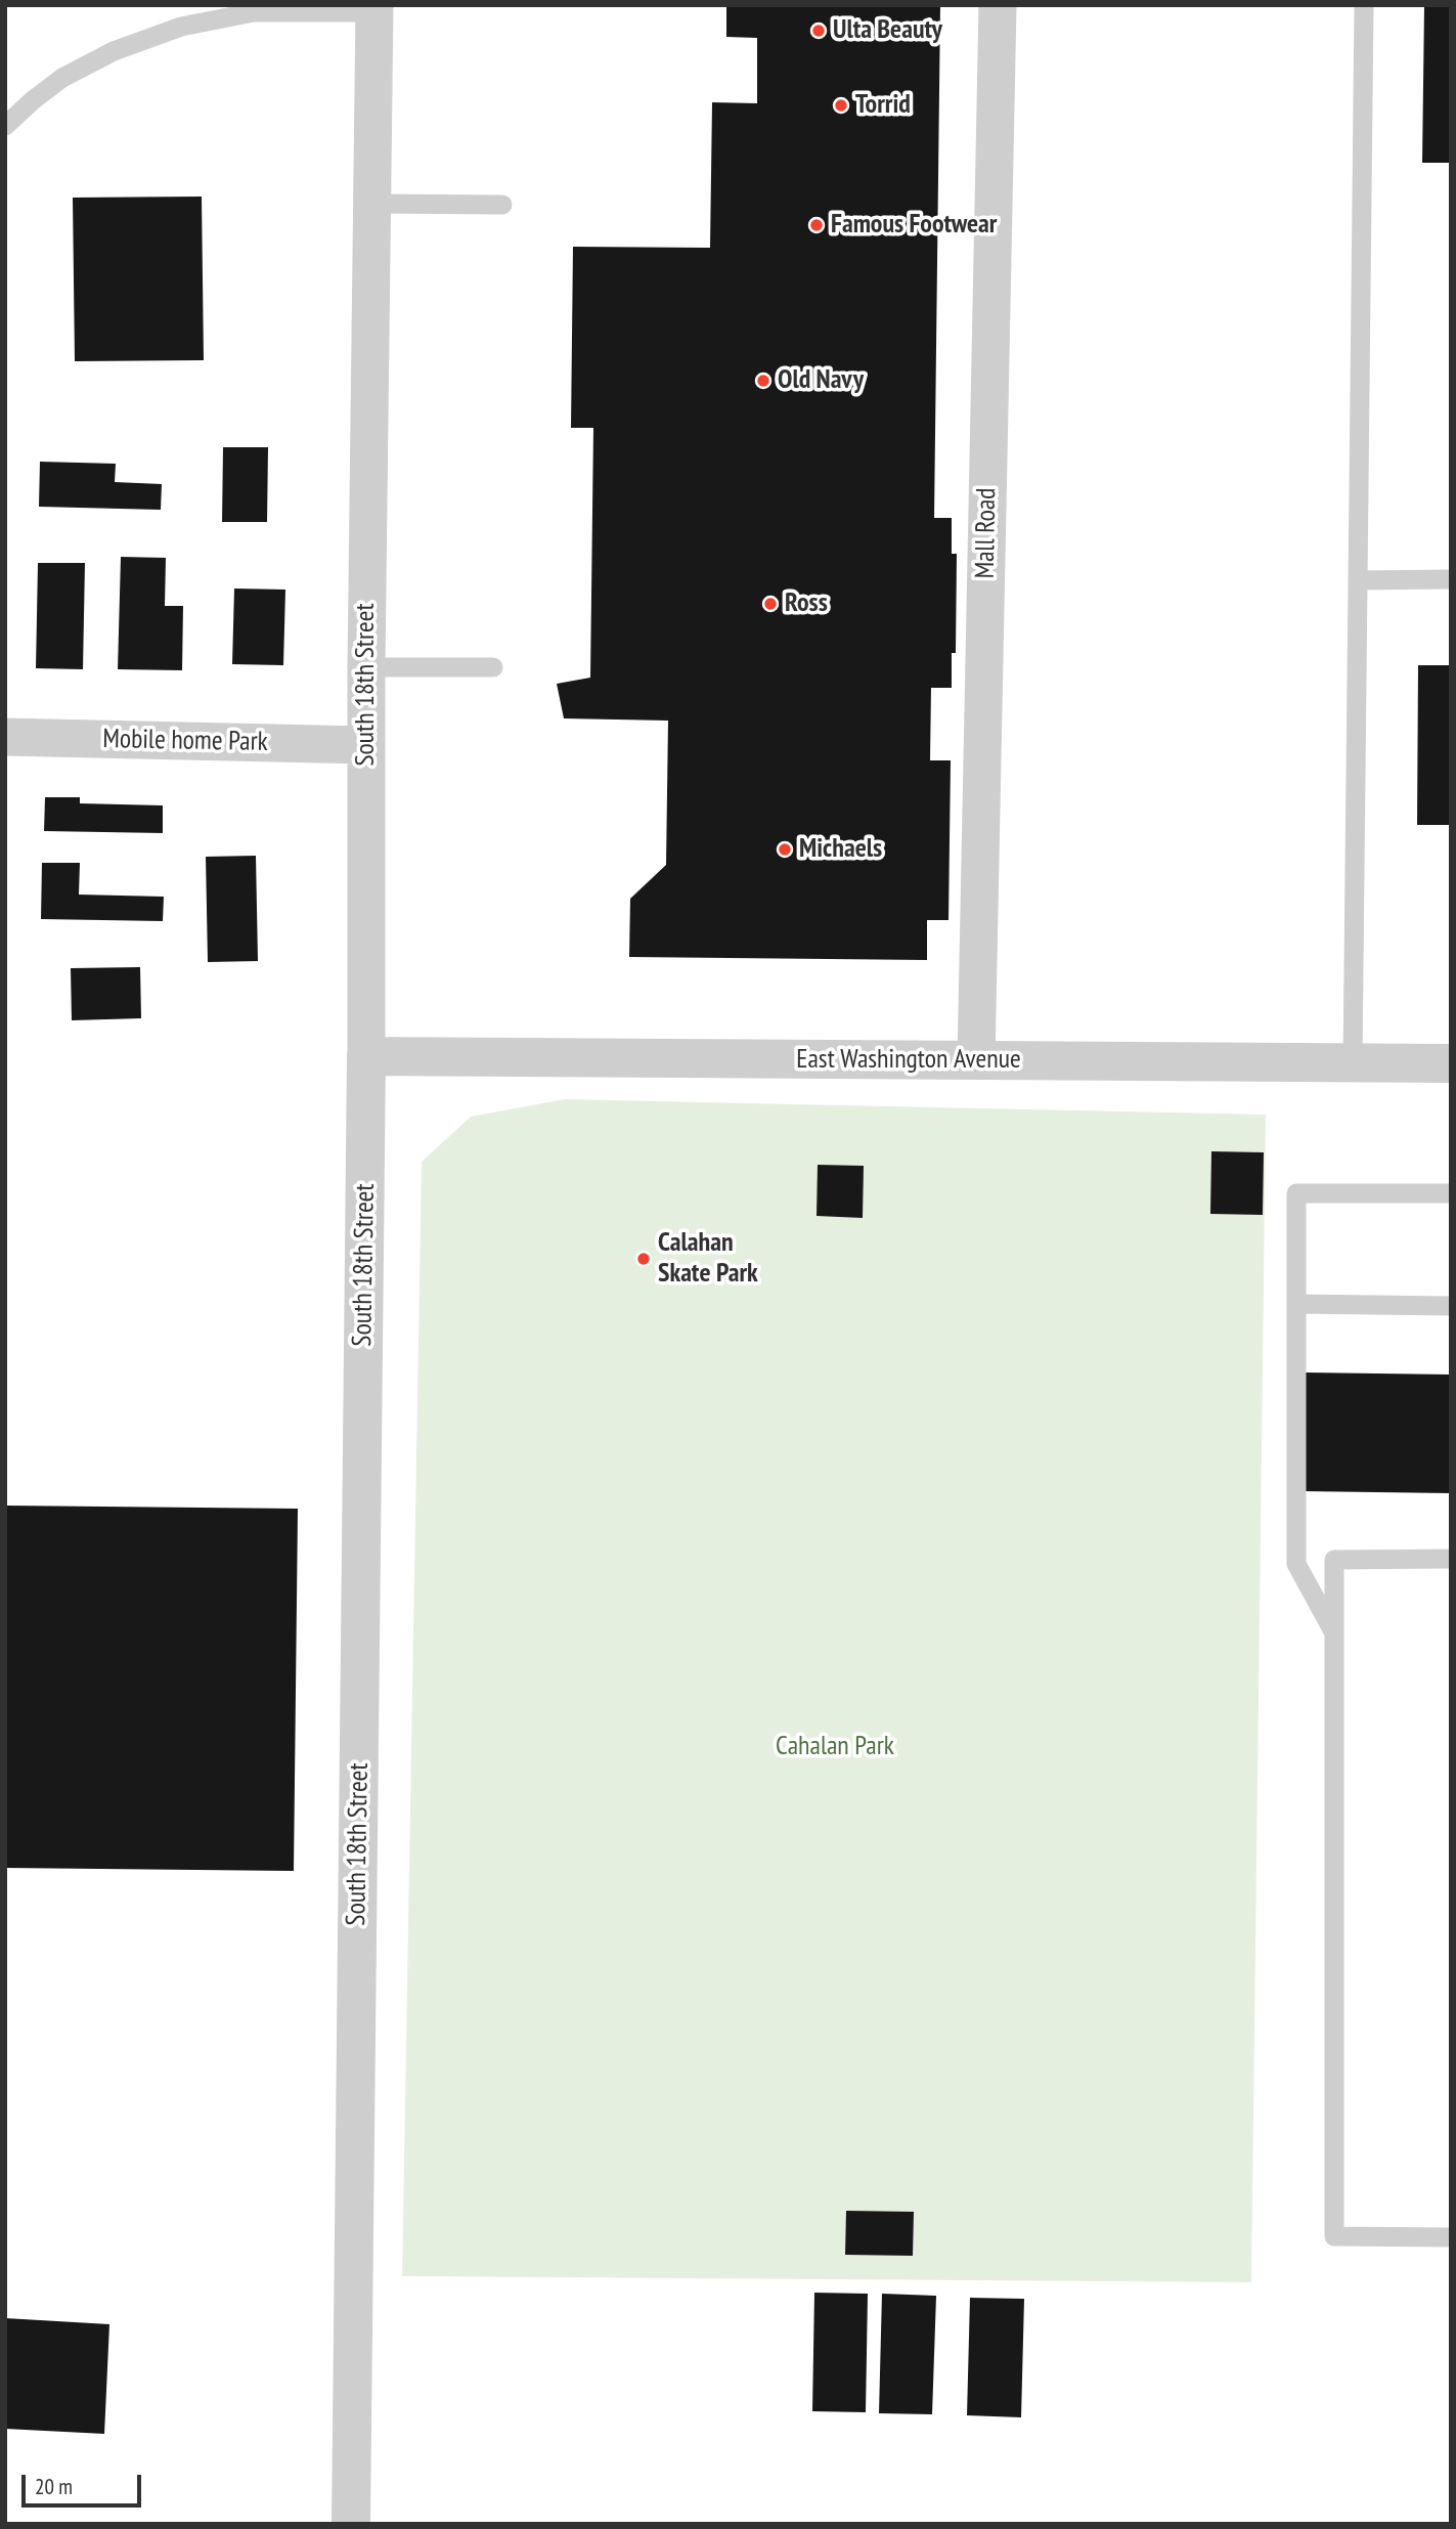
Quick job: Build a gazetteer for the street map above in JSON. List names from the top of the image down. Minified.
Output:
{"streets":{"street":["Mall Road","South 18th Street","Mobile home Park","East Washington Avenue"]},"crossings":[["Mall Road","East Washington Avenue"],["South 18th Street","Mobile home Park"],["South 18th Street","East Washington Avenue"]],"parks":["Cahalan Park"],"places":["Ulta Beauty","Torrid","Famous Footwear","Old Navy","Ross","Michaels","Calahan Skate Park"],"scale_bar":"20 m"}
